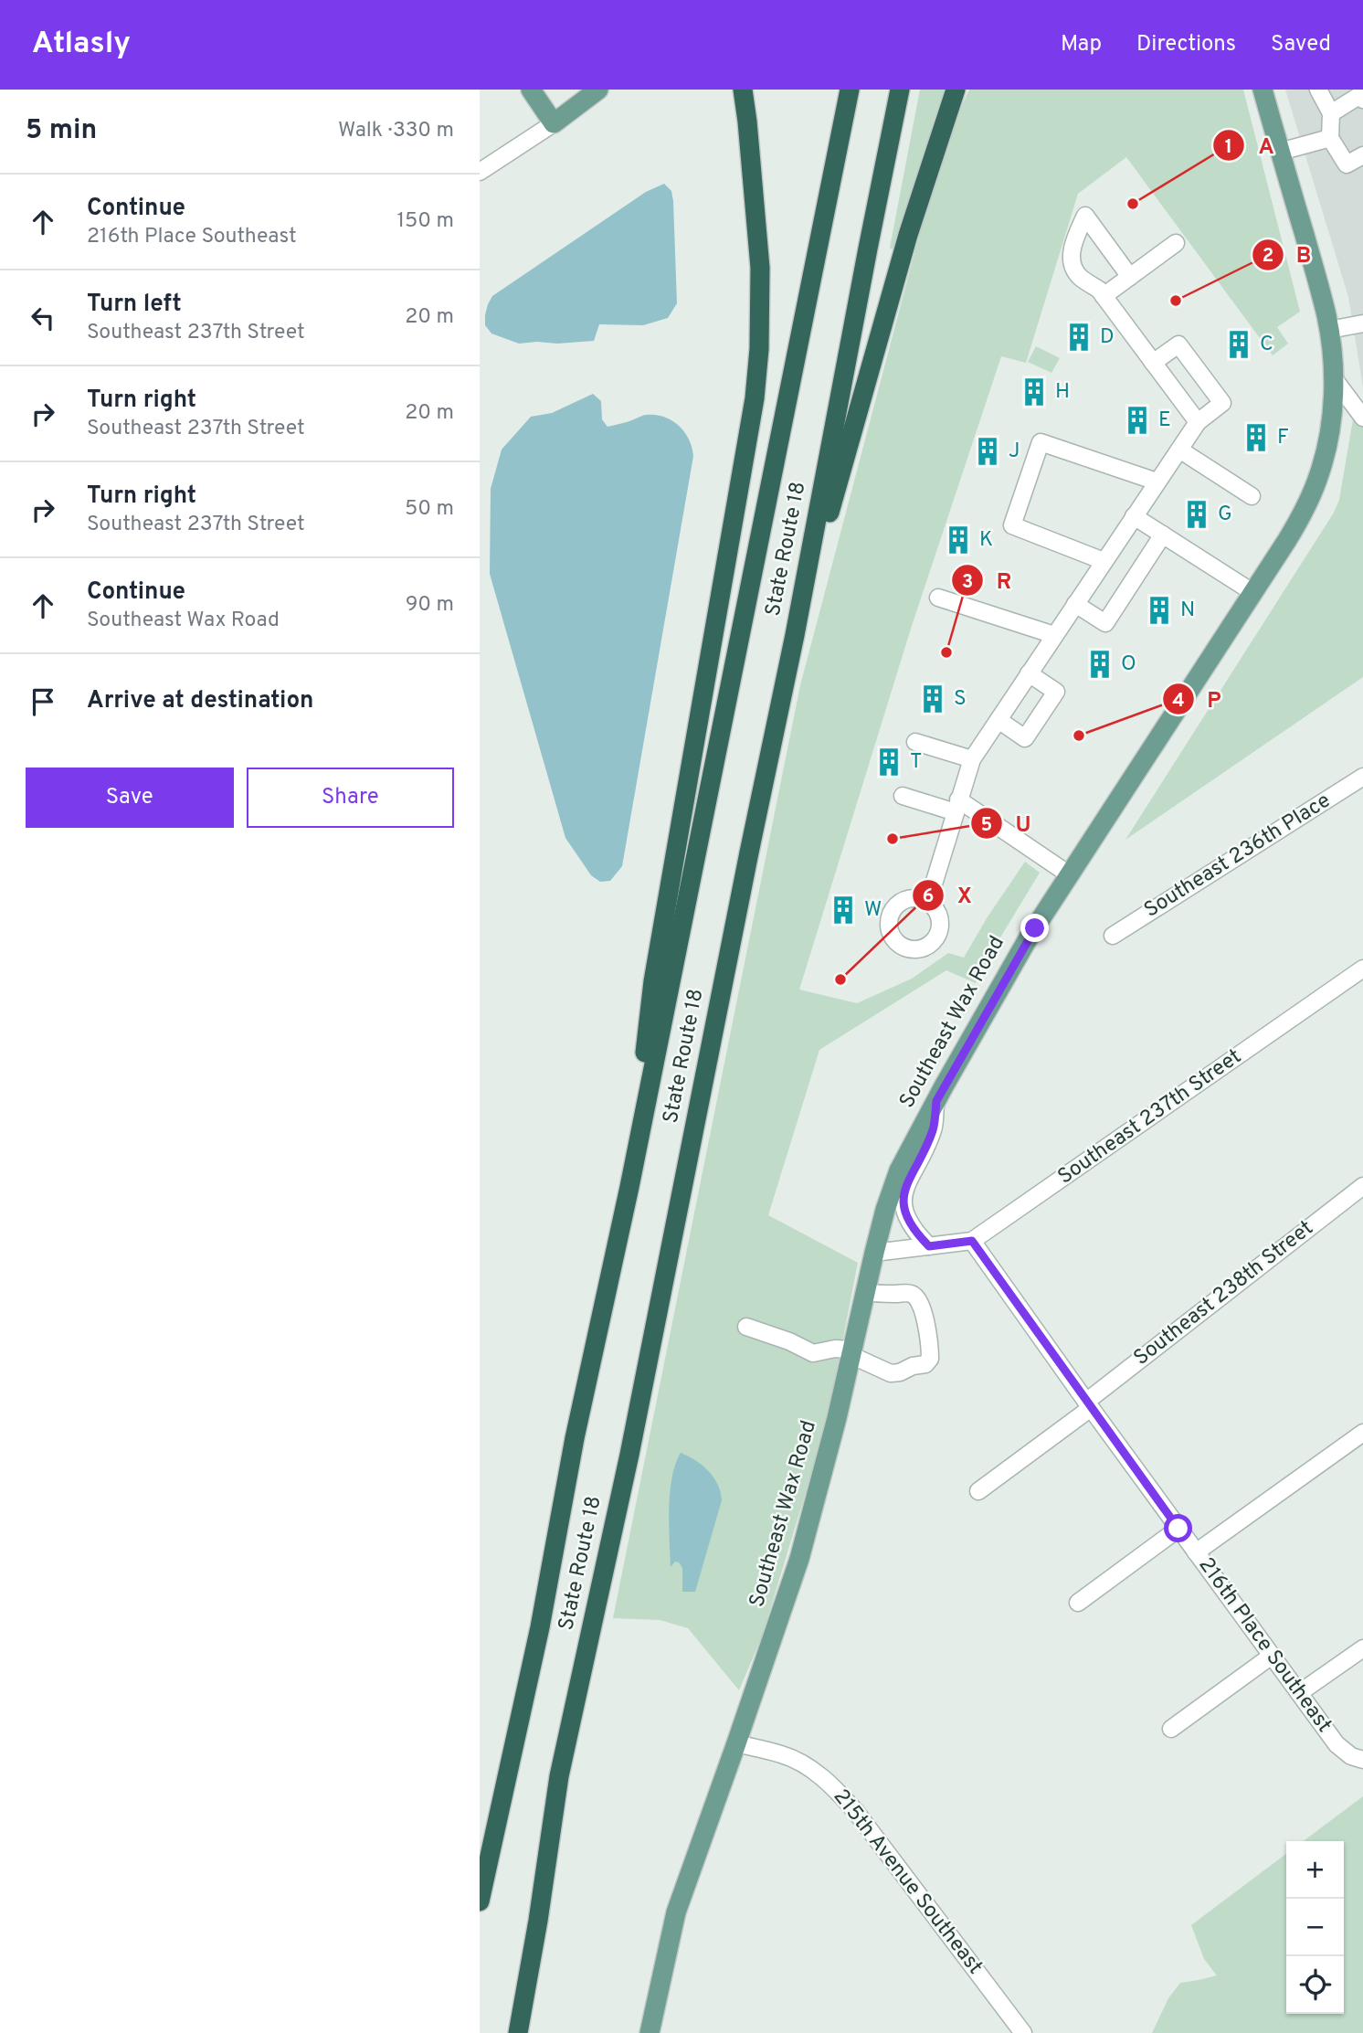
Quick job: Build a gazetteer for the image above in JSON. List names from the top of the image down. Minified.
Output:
{"streets":{"highway":["State Route 18"],"main road":["Southeast Wax Road"],"street":["Southeast 236th Place","Southeast 237th Street","Southeast 238th Street","216th Place Southeast","215th Avenue Southeast"]},"crossings":[["Southeast Wax Road","Southeast 237th Street"],["Southeast Wax Road","215th Avenue Southeast"],["Southeast 237th Street","216th Place Southeast"],["Southeast 238th Street","216th Place Southeast"]],"places":{"other":["A","B","R","P","U","X"],"building":["D","C","H","E","F","J","G","K","N","O","S","T","W"]},"page":{"header":"Atlasly","nav":["Map","Directions","Saved"],"heading":["5 min","Walk · 330 m"],"list":[["Continue","216th Place Southeast","150 m"],["Turn left","Southeast 237th Street","20 m"],["Turn right","Southeast 237th Street","20 m"],["Turn right","Southeast 237th Street","50 m"],["Continue","Southeast Wax Road","90 m"],"Arrive at destination"],"buttons":["Save","Share"],"map_buttons":["+","−"]}}
